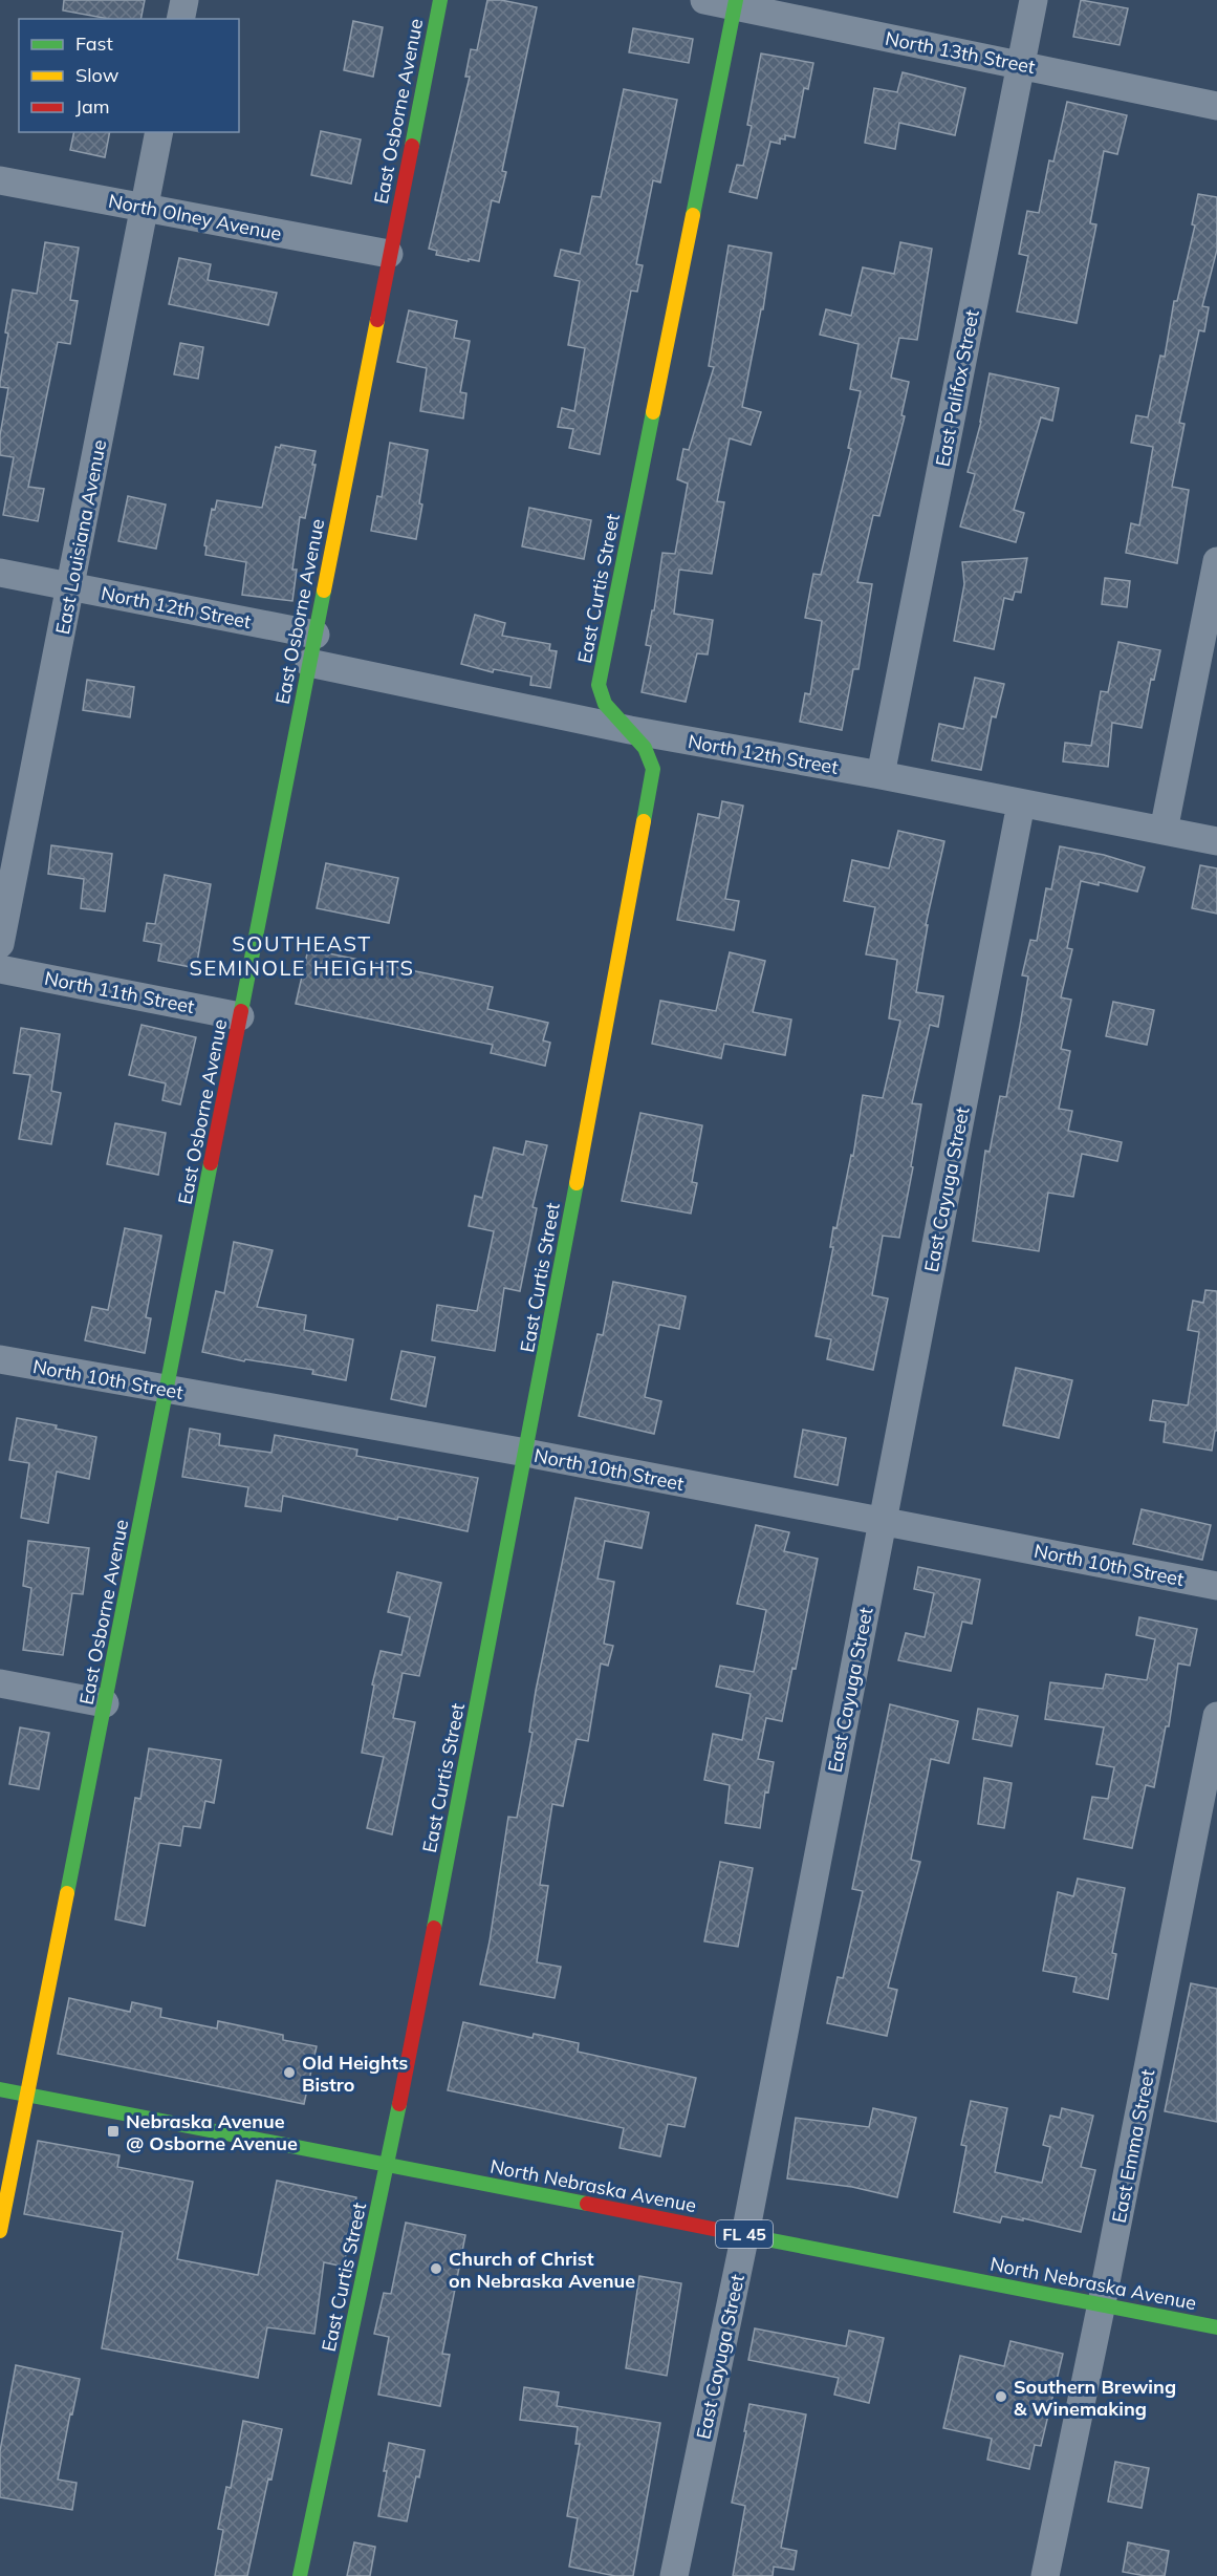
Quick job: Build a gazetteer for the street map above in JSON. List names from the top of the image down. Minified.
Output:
{"streets":{"street":["North 13th Street","East Osborne Avenue","North Olney Avenue","East Palifox Street","East Louisiana Avenue","East Curtis Street","North 12th Street","North 11th Street","East Cayuga Street","North 10th Street","East Emma Street","North Nebraska Avenue","FL 45"]},"crossings":[["North 13th Street","East Palifox Street"],["North 13th Street","East Curtis Street"],["East Osborne Avenue","North Olney Avenue"],["East Osborne Avenue","North 12th Street"],["East Osborne Avenue","North 11th Street"],["East Osborne Avenue","North 10th Street"],["East Osborne Avenue","North Nebraska Avenue"],["North Olney Avenue","East Louisiana Avenue"],["East Palifox Street","North 12th Street"],["East Louisiana Avenue","North 12th Street"],["East Curtis Street","North 12th Street"],["East Curtis Street","North 10th Street"],["East Curtis Street","North Nebraska Avenue"],["North 12th Street","East Cayuga Street"],["East Cayuga Street","North 10th Street"],["East Cayuga Street","North Nebraska Avenue"],["East Emma Street","North Nebraska Avenue"]],"districts":["SOUTHEAST SEMINOLE HEIGHTS"],"places":{"other":["Old Heights Bistro","Church of Christ on Nebraska Avenue","Southern Brewing & Winemaking"],"transit":["Nebraska Avenue @ Osborne Avenue"]},"legend":["Fast","Slow","Jam"]}
